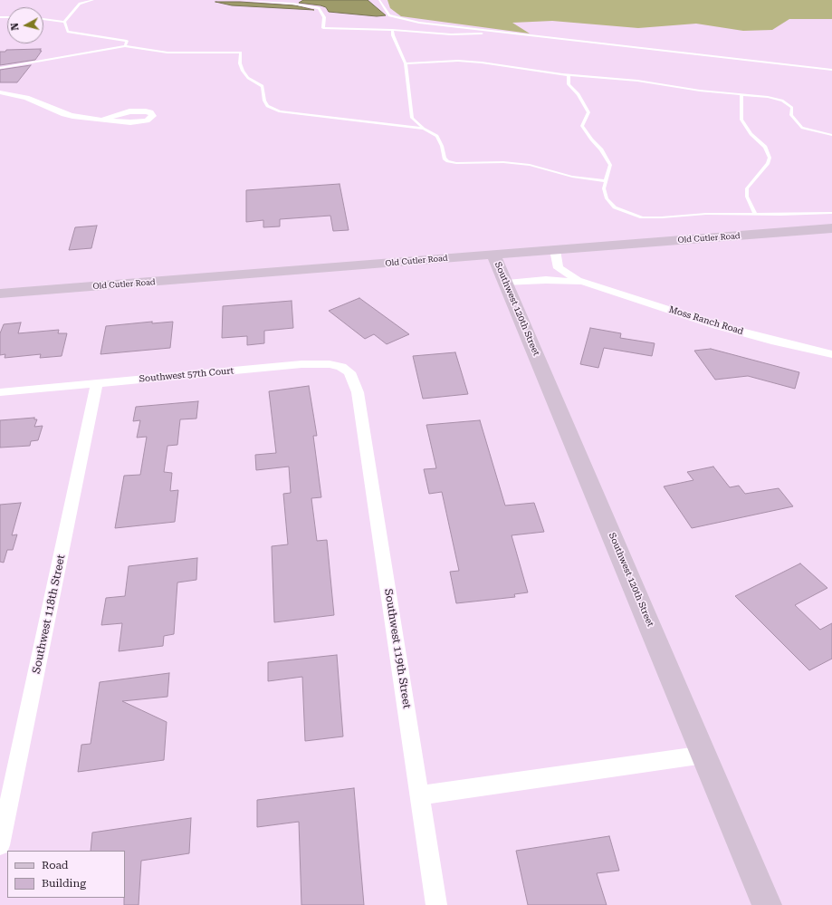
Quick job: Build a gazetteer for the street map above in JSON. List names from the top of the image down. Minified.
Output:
{"streets":{"main road":["Old Cutler Road","Southwest 120th Street"],"street":["Moss Ranch Road","Southwest 57th Court","Southwest 118th Street","Southwest 119th Street"]},"crossings":[["Old Cutler Road","Southwest 120th Street"],["Old Cutler Road","Moss Ranch Road"],["Southwest 120th Street","Moss Ranch Road"],["Southwest 57th Court","Southwest 118th Street"],["Southwest 57th Court","Southwest 119th Street"]],"legend":["Road","Building"],"north":"left"}
